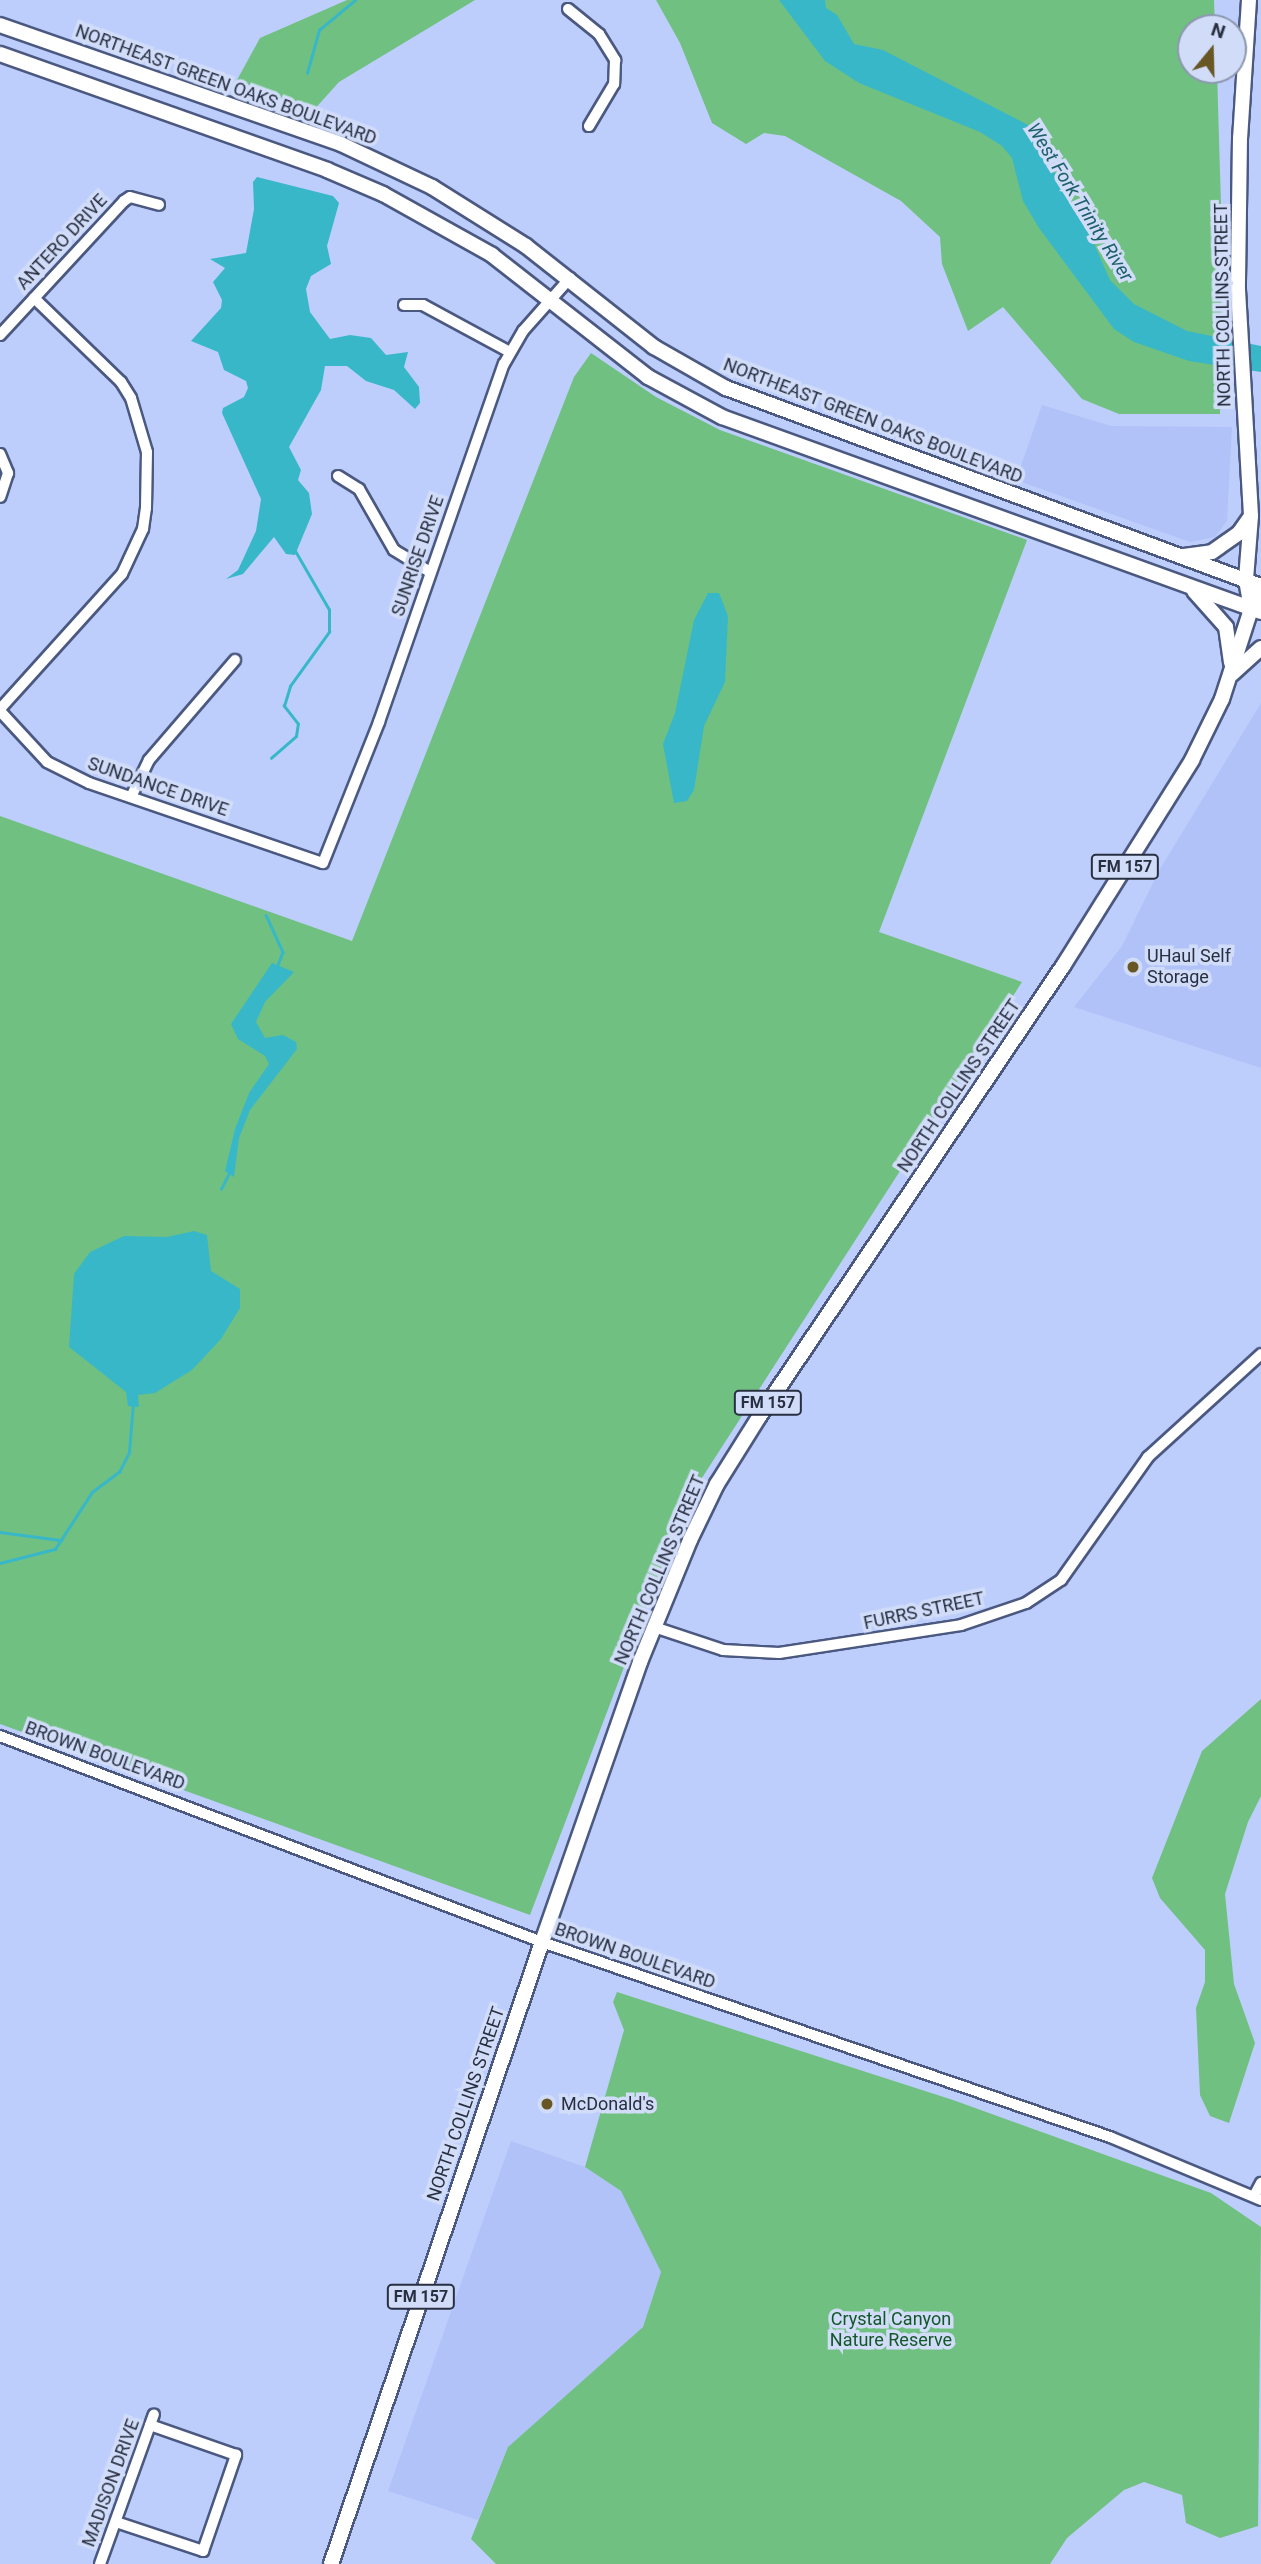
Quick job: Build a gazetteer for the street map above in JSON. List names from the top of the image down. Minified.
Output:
{"streets":{"main road":["NORTHEAST GREEN OAKS BOULEVARD","NORTH COLLINS STREET","FM 157"],"street":["ANTERO DRIVE","SUNRISE DRIVE","SUNDANCE DRIVE","FURRS STREET","BROWN BOULEVARD","MADISON DRIVE"]},"crossings":[["NORTHEAST GREEN OAKS BOULEVARD","NORTH COLLINS STREET"],["NORTHEAST GREEN OAKS BOULEVARD","SUNRISE DRIVE"],["NORTH COLLINS STREET","FURRS STREET"],["NORTH COLLINS STREET","BROWN BOULEVARD"],["SUNRISE DRIVE","SUNDANCE DRIVE"]],"water":["West Fork Trinity River"],"parks":["Crystal Canyon Nature Reserve"],"places":["UHaul Self Storage","McDonald's"],"north":"top"}
